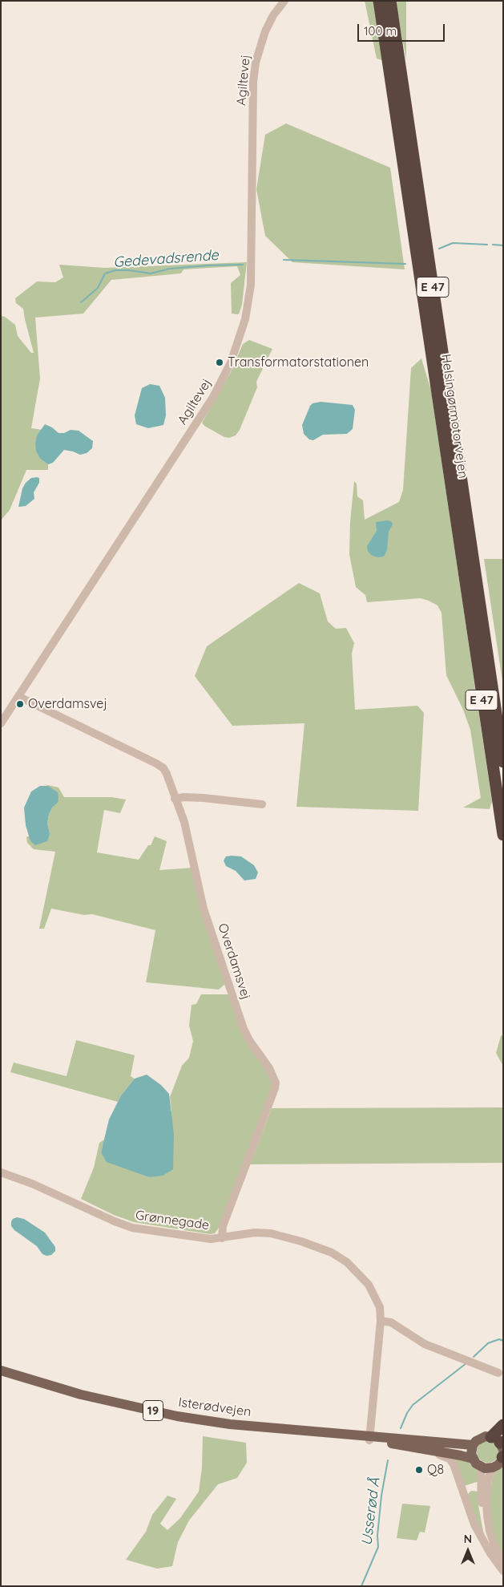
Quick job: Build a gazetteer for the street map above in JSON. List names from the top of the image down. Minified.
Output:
{"streets":{"highway":["E 47","Helsingørmotorvejen"],"main road":["Isterødvejen","19"],"street":["Agiltevej","Overdamsvej","Grønnegade"]},"crossings":[["Agiltevej","Overdamsvej"],["Overdamsvej","Grønnegade"],["Grønnegade","Isterødvejen"],["Isterødvejen","19"]],"water":["Gedevadsrende","Usserød Å"],"places":["Transformatorstationen","Overdamsvej","Q8"],"scale_bar":"100 m","north":"top"}
